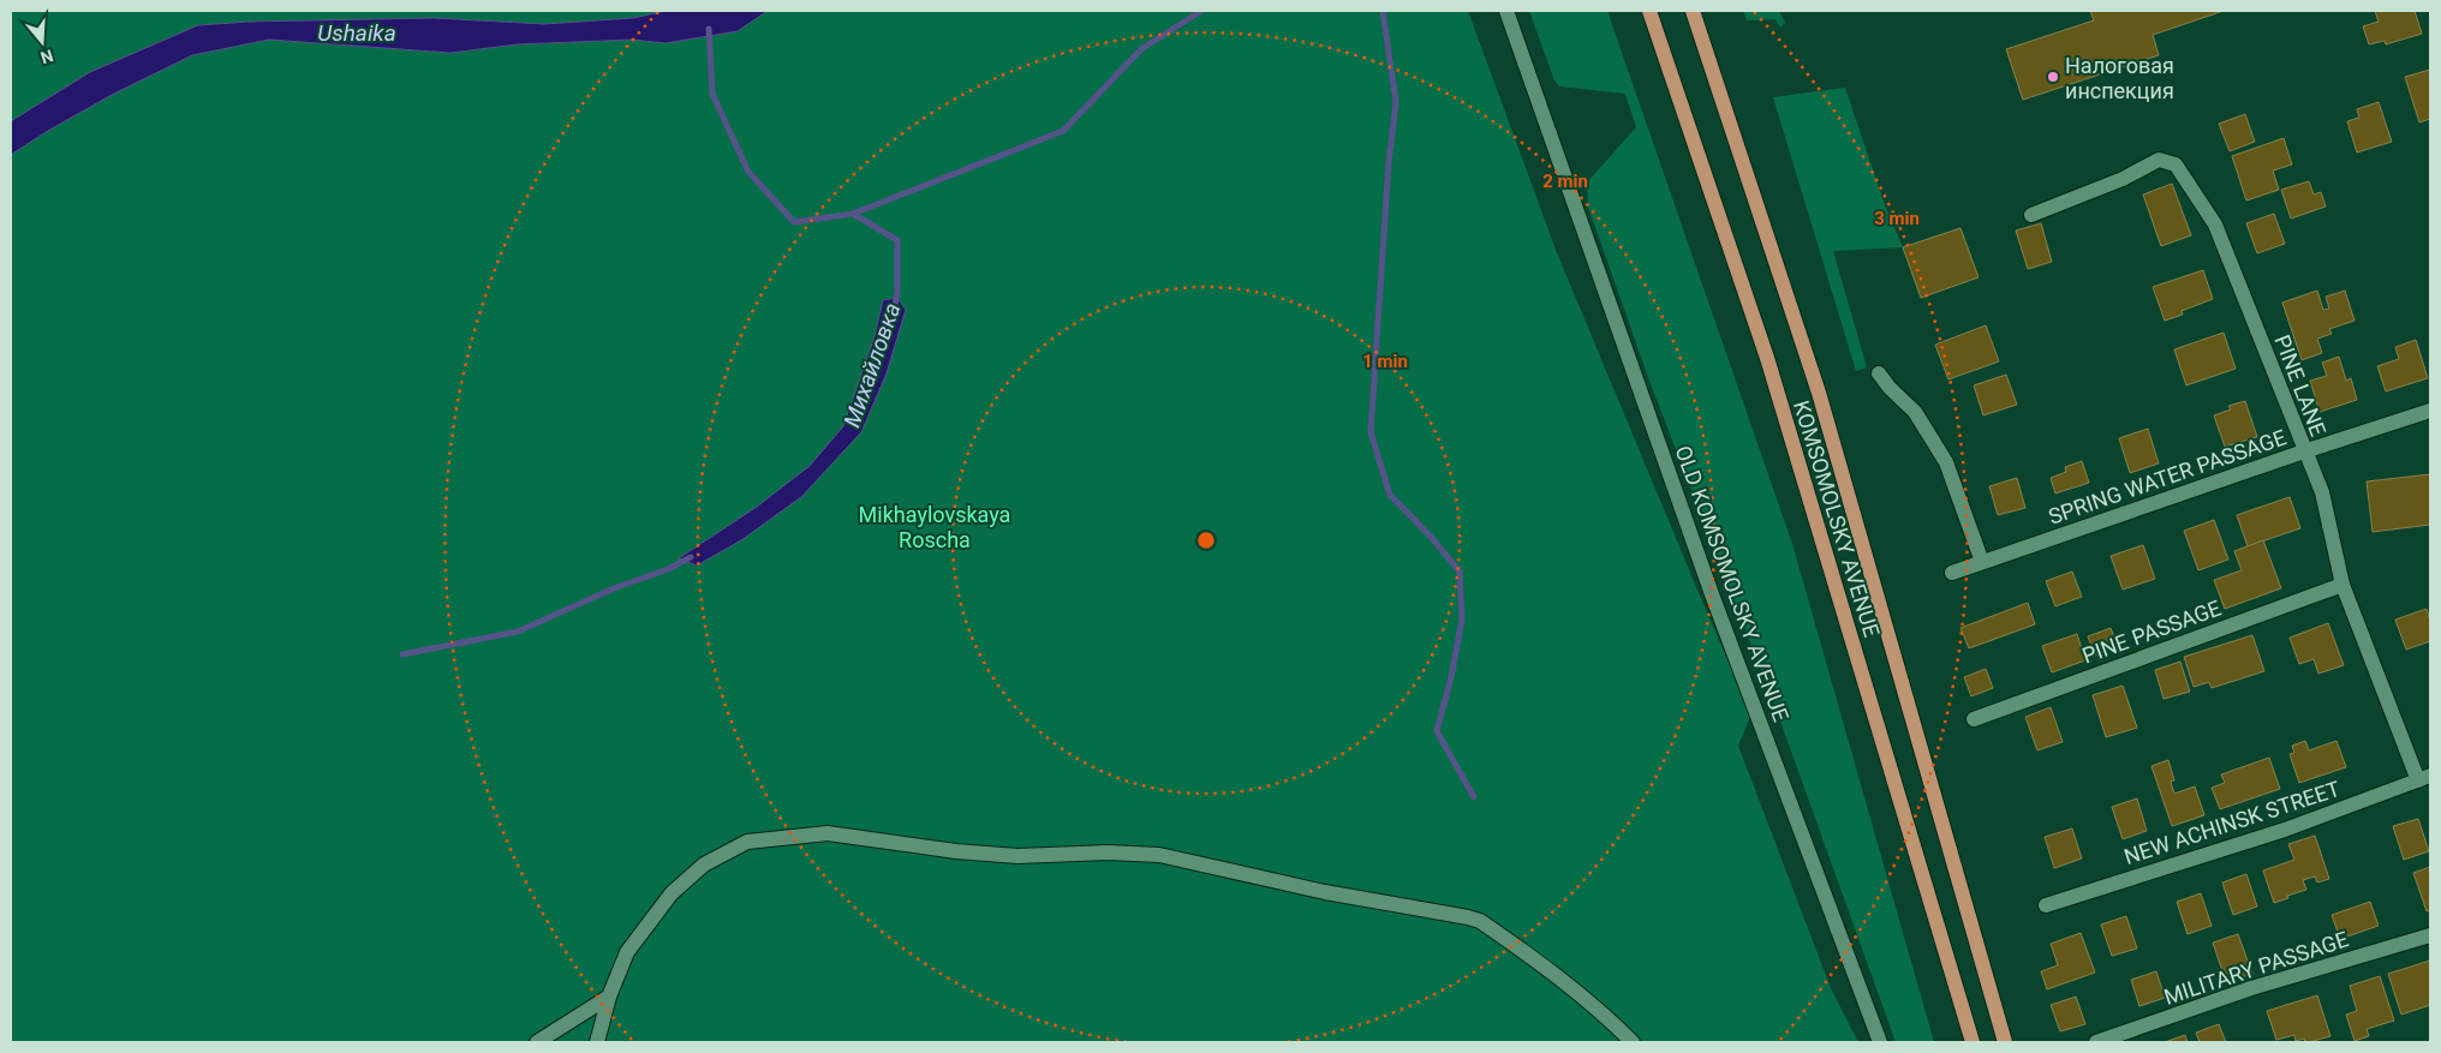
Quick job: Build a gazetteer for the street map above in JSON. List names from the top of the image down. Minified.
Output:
{"streets":{"main road":["KOMSOMOLSKY AVENUE"],"street":["PINE LANE","SPRING WATER PASSAGE","OLD KOMSOMOLSKY AVENUE","PINE PASSAGE","NEW ACHINSK STREET","MILITARY PASSAGE"]},"crossings":[["PINE LANE","SPRING WATER PASSAGE"],["PINE LANE","PINE PASSAGE"],["PINE LANE","NEW ACHINSK STREET"]],"water":["Ushaika","Михайловка"],"parks":["Mikhaylovskaya Roscha"],"places":["Налоговая инспекция"],"north":"bottom","rings":["2 min","3 min","1 min"]}
